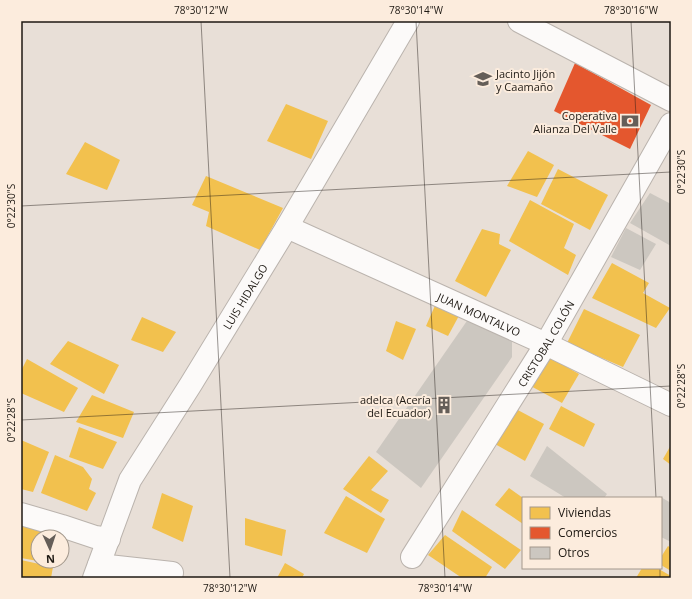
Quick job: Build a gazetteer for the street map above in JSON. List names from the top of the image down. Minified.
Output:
{"streets":{"street":["LUIS HIDALGO","JUAN MONTALVO","CRISTOBAL COLÓN"]},"crossings":[["LUIS HIDALGO","JUAN MONTALVO"],["JUAN MONTALVO","CRISTOBAL COLÓN"]],"places":{"school or university":["Jacinto Jijón y Caamaño"],"bank":["Coperativa Alianza Del Valle"],"building":["adelca (Acería del Ecuador)"]},"legend":["Viviendas","Comercios","Otros"],"north":"bottom","coordinates":["78°30'12\"W","78°30'14\"W","78°30'16\"W","0°22'30\"S","0°22'28\"S"]}
